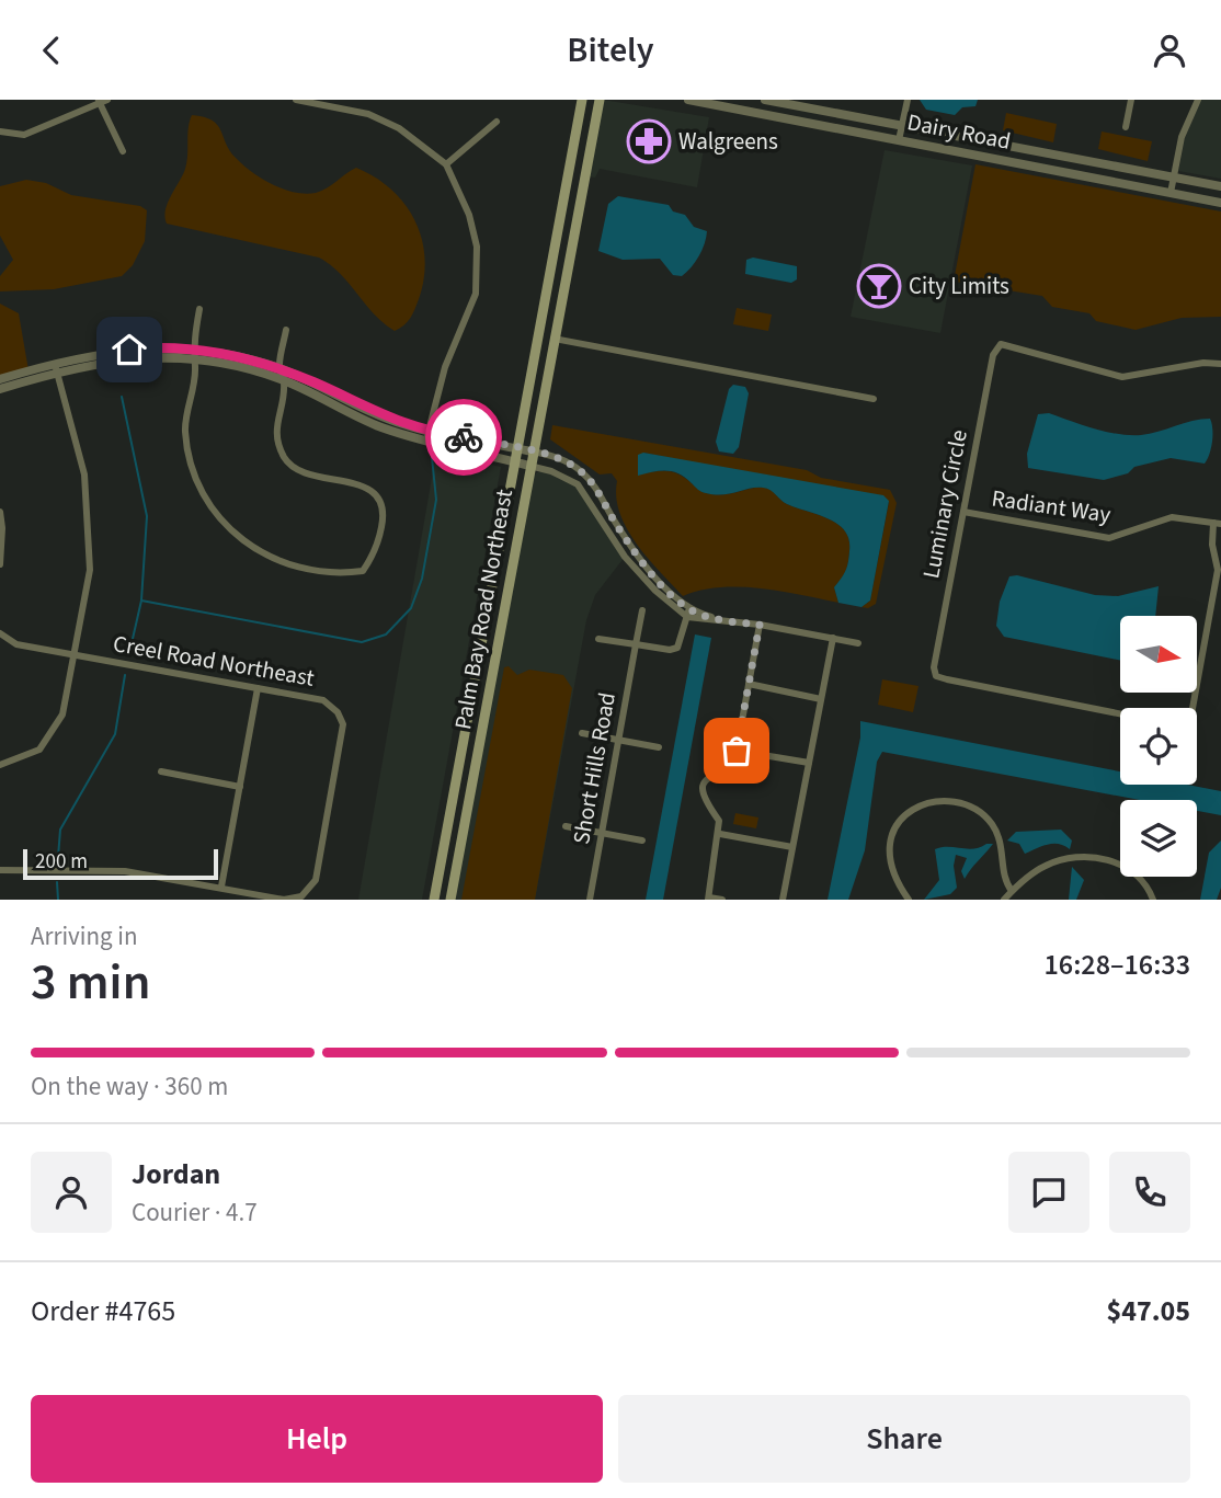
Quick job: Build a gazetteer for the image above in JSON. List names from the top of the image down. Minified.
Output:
{"streets":{"main road":["Palm Bay Road Northeast"],"street":["Dairy Road","Luminary Circle","Radiant Way","Creel Road Northeast","Short Hills Road"]},"crossings":[["Luminary Circle","Radiant Way"]],"places":{"pharmacy":["Walgreens"],"bar":["City Limits"]},"scale_bar":"200 m","north":"right","page":{"header":"Bitely","scale":"200 m","heading":["3 min","Arriving in","16:28–16:33"],"panel":["Jordan","Courier · 4.7","Order #4765","$47.05"],"bar":"On the way · 360 m","buttons":["Help","Share"]}}
